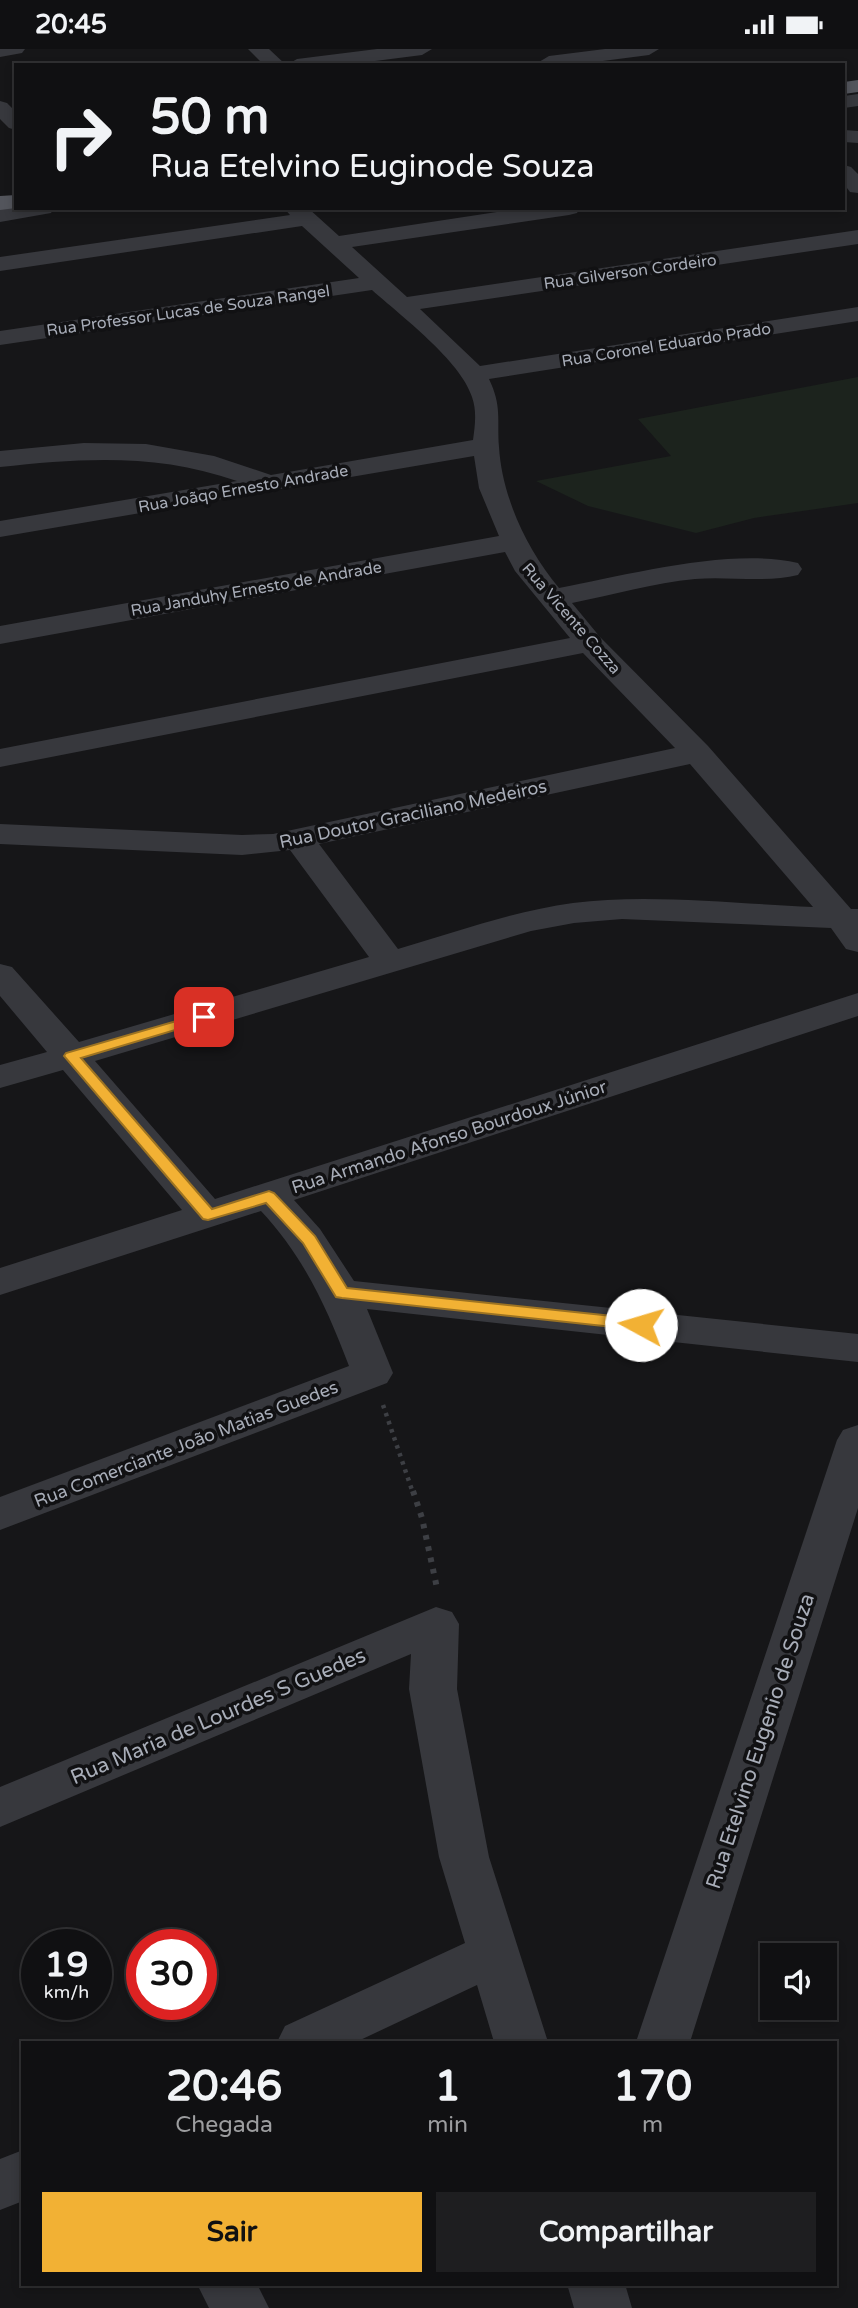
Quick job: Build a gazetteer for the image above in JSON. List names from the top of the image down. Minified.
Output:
{"streets":{"street":["Rua Gilverson Cordeiro","Rua Professor Lucas de Souza Rangel","Rua Coronel Eduardo Prado","Rua Joãqo Ernesto Andrade","Rua Janduhy Ernesto de Andrade","Rua Vicente Cozza","Rua Doutor Graciliano Medeiros","Rua Armando Afonso Bourdoux Júnior","Rua Comerciante João Matias Guedes","Rua Maria de Lourdes S Guedes","Rua Etelvino Eugenio de Souza"]},"crossings":[["Rua Gilverson Cordeiro","Rua Vicente Cozza"],["Rua Professor Lucas de Souza Rangel","Rua Vicente Cozza"],["Rua Coronel Eduardo Prado","Rua Vicente Cozza"],["Rua Joãqo Ernesto Andrade","Rua Vicente Cozza"],["Rua Janduhy Ernesto de Andrade","Rua Vicente Cozza"],["Rua Vicente Cozza","Rua Doutor Graciliano Medeiros"]],"page":{"status":"20:45","turn":["50 m","Rua Etelvino Euginode Souza"],"speed":"19 km/h","limit":"30","eta":["20:46","Chegada","1","min","170","m"],"buttons":["Sair","Compartilhar"]}}
